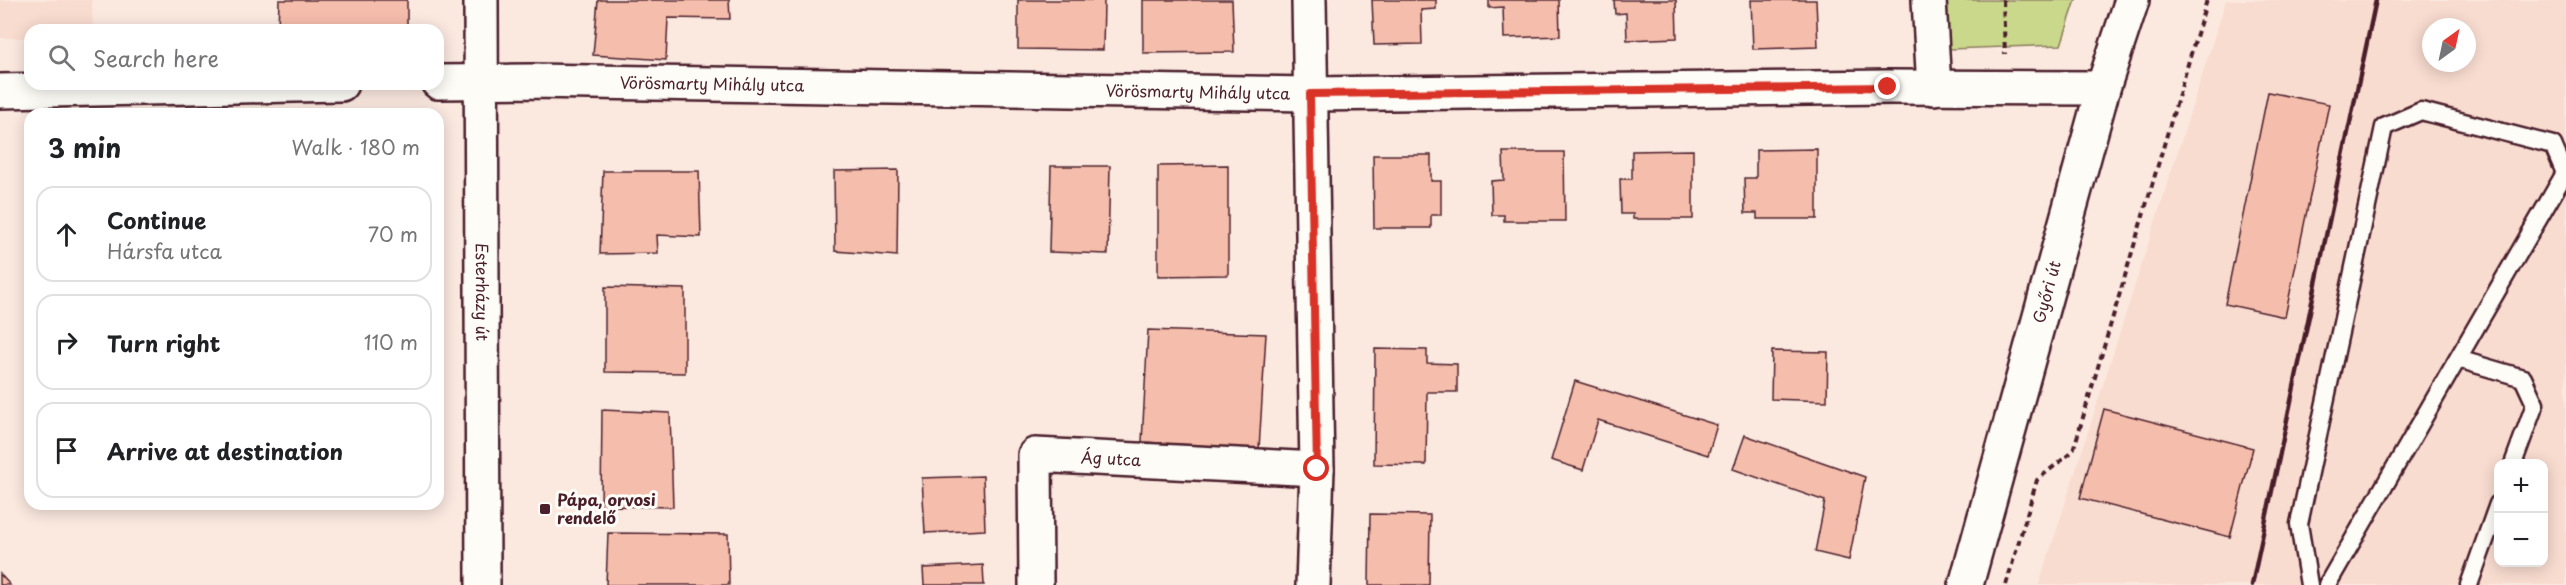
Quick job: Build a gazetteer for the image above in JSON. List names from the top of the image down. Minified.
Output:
{"streets":{"street":["Vörösmarty Mihály utca","Esterházy út","Győri út","Ág utca"]},"crossings":[["Vörösmarty Mihály utca","Esterházy út"],["Vörösmarty Mihály utca","Győri út"]],"places":{"transit":["Pápa, orvosi rendelő"]},"north":"top right","page":{"search":"Search here","heading":["3 min","Walk · 180 m"],"list":[["Continue","Hársfa utca","70 m"],["Turn right","110 m"],"Arrive at destination"],"map_buttons":["+","−"]}}
